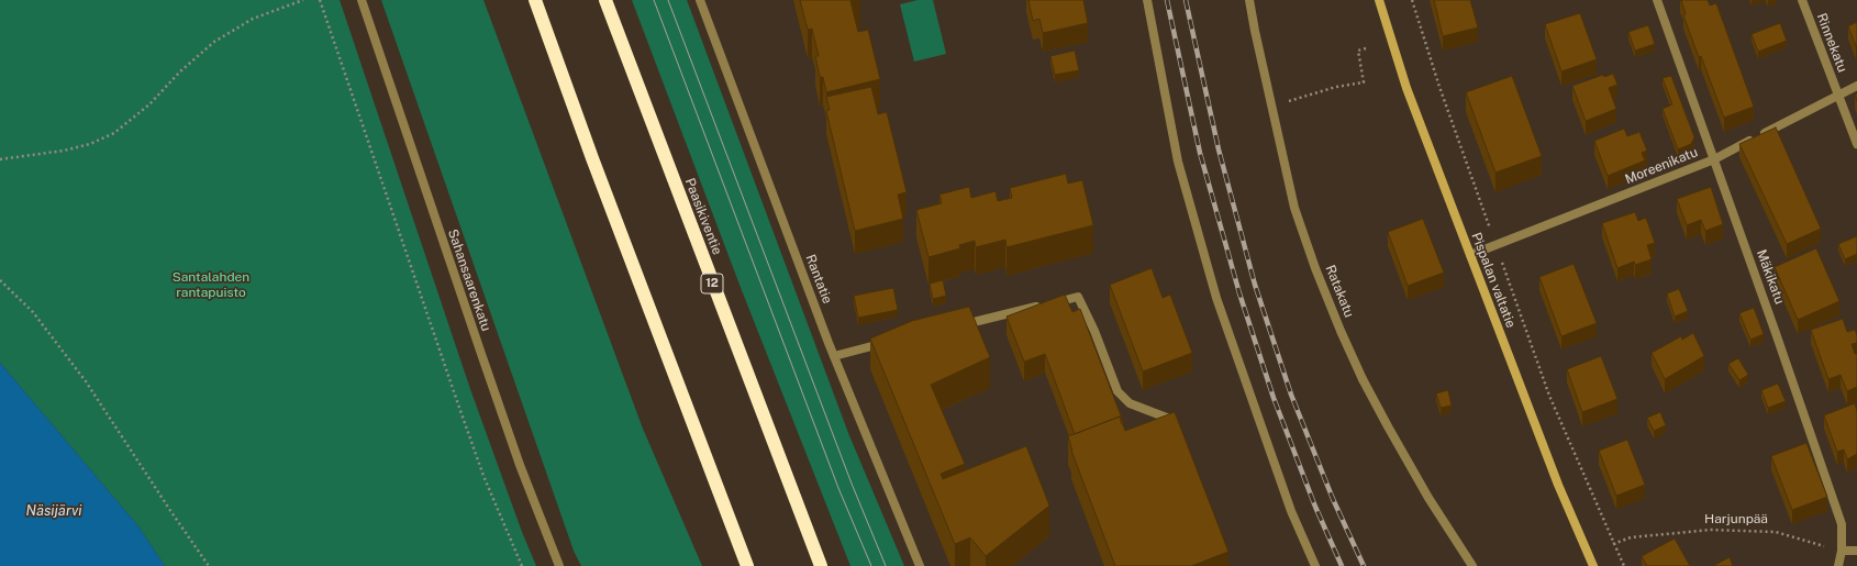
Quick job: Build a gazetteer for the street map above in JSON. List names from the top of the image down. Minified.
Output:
{"streets":{"highway":["Paasikiventie","12"],"main road":["Pispalan valtatie"],"street":["Rinnekatu","Moreenikatu","Mäkikatu","Rantatie","Sahansaarenkatu","Ratakatu"],"path":["Harjunpää"]},"crossings":[["Rinnekatu","Moreenikatu"],["Moreenikatu","Mäkikatu"],["Moreenikatu","Pispalan valtatie"],["Mäkikatu","Harjunpää"]],"water":["Näsijärvi"],"parks":["Santalahden rantapuisto"]}
